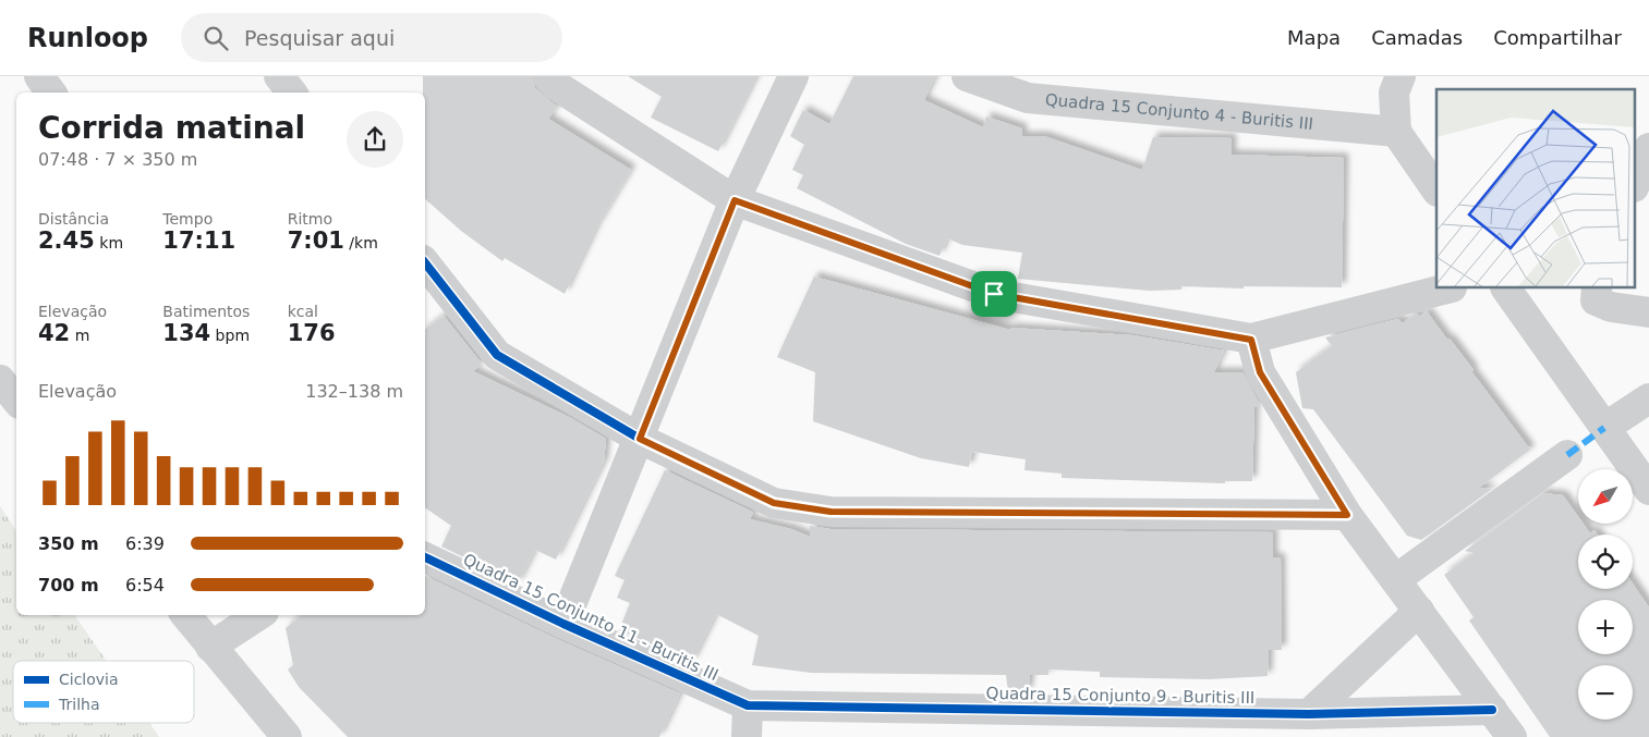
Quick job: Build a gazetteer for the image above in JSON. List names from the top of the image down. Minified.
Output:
{"streets":{"street":["Quadra 15 Conjunto 4 - Buritis III","Quadra 15 Conjunto 11 - Buritis III","Quadra 15 Conjunto 9 - Buritis III"]},"crossings":[["Quadra 15 Conjunto 11 - Buritis III","Quadra 15 Conjunto 9 - Buritis III"]],"legend":["Ciclovia","Trilha"],"north":"bottom left","page":{"header":"Runloop","search":"Pesquisar aqui","nav":["Mapa","Camadas","Compartilhar"],"heading":["Corrida matinal","07:48 · 7 × 350 m"],"stats":[["Distância","2.45 km"],["Tempo","17:11"],["Ritmo","7:01 /km"],["Elevação","42 m"],["Batimentos","134 bpm"],["kcal","176"]],"chart":["Elevação","132–138 m"],"map_buttons":["+","−"],"list":[{"name":"350 m","note":"6:39"},{"name":"700 m","note":"6:54"}]}}
